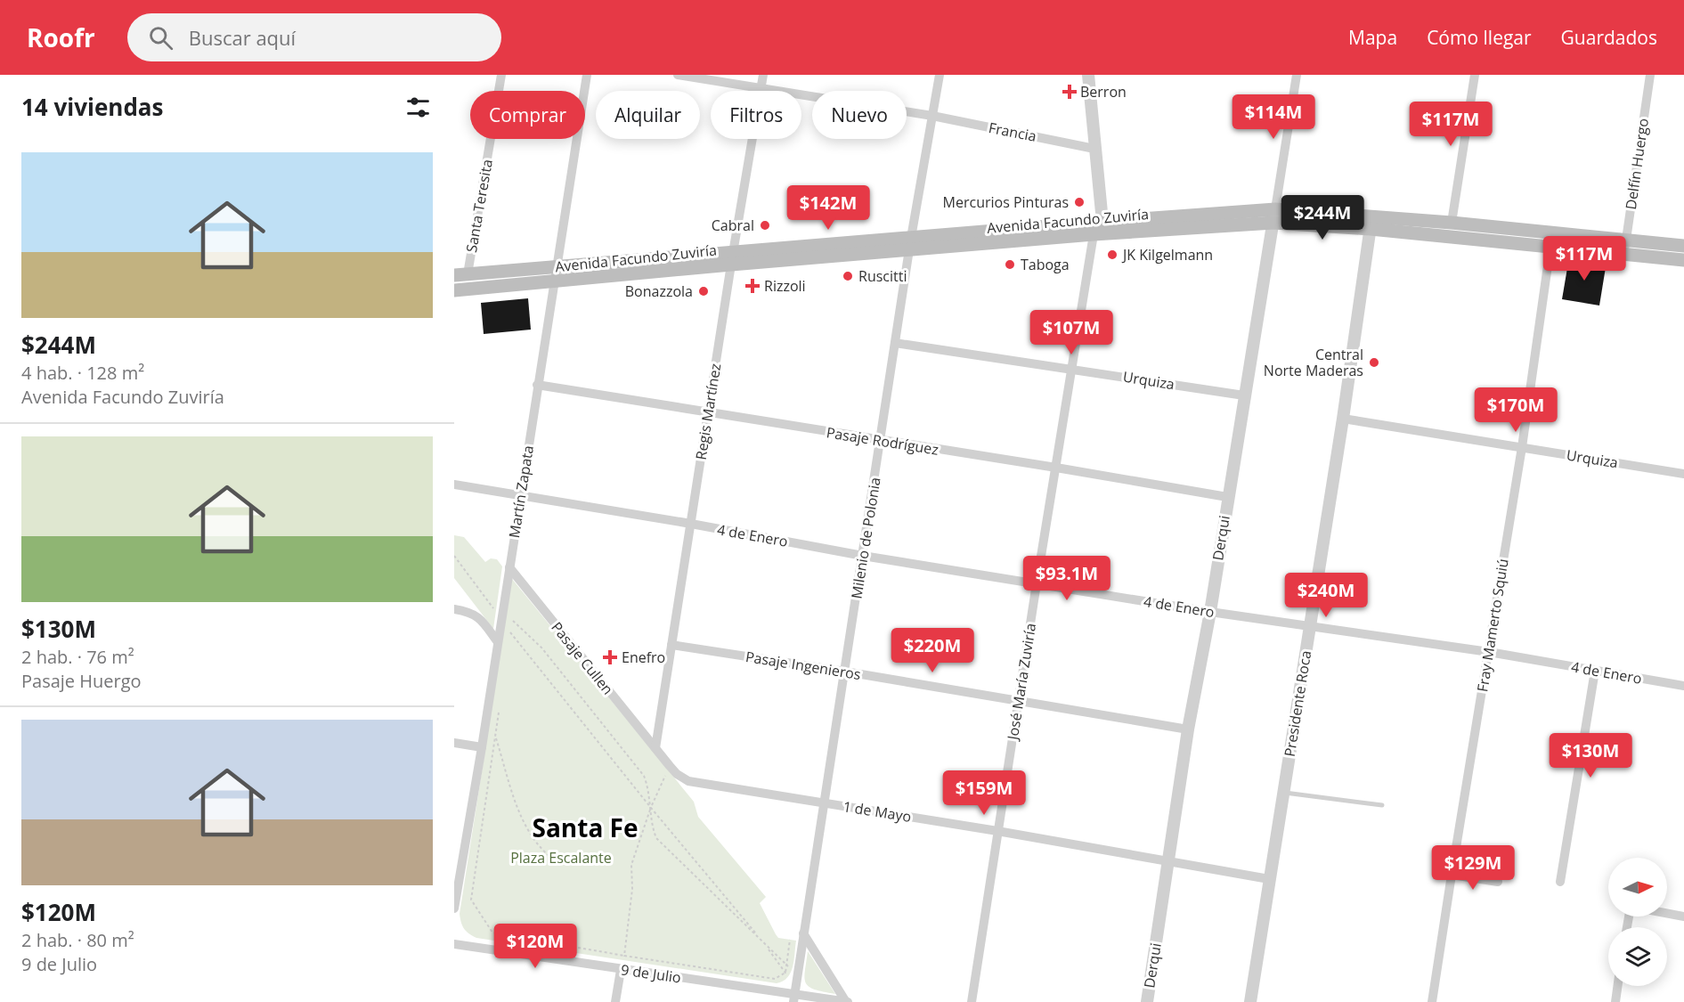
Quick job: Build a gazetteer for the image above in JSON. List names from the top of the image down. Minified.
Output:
{"streets":{"main road":["Avenida Facundo Zuviría"],"street":["Francia","Delfín Huergo","Santa Teresita","Urquiza","Regis Martínez","Pasaje Rodríguez","Martín Zapata","4 de Enero","Milenio de Polonia","Derqui","Fray Mamerto Squiú","Pasaje Cullen","Pasaje Ingenieros","José María Zuviría","Presidente Roca","1 de Mayo","9 de Julio"]},"crossings":[["Francia","Regis Martínez"],["Francia","Milenio de Polonia"],["Delfín Huergo","Avenida Facundo Zuviría"],["Santa Teresita","Avenida Facundo Zuviría"],["Avenida Facundo Zuviría","Regis Martínez"],["Avenida Facundo Zuviría","Martín Zapata"],["Avenida Facundo Zuviría","Milenio de Polonia"],["Avenida Facundo Zuviría","Derqui"],["Avenida Facundo Zuviría","Fray Mamerto Squiú"],["Avenida Facundo Zuviría","José María Zuviría"],["Avenida Facundo Zuviría","Presidente Roca"],["Urquiza","Milenio de Polonia"],["Urquiza","Derqui"],["Urquiza","Fray Mamerto Squiú"],["Urquiza","José María Zuviría"],["Urquiza","Presidente Roca"],["Regis Martínez","Pasaje Rodríguez"],["Regis Martínez","4 de Enero"],["Regis Martínez","Pasaje Cullen"],["Regis Martínez","Pasaje Ingenieros"],["Regis Martínez","1 de Mayo"],["Pasaje Rodríguez","Martín Zapata"],["Pasaje Rodríguez","Milenio de Polonia"],["Pasaje Rodríguez","Derqui"],["Pasaje Rodríguez","José María Zuviría"],["Martín Zapata","4 de Enero"],["Martín Zapata","Pasaje Cullen"],["4 de Enero","Milenio de Polonia"],["4 de Enero","Derqui"],["4 de Enero","Fray Mamerto Squiú"],["4 de Enero","José María Zuviría"],["4 de Enero","Presidente Roca"],["Milenio de Polonia","Pasaje Ingenieros"],["Milenio de Polonia","1 de Mayo"],["Milenio de Polonia","9 de Julio"],["Derqui","Pasaje Ingenieros"],["Derqui","1 de Mayo"],["Pasaje Cullen","1 de Mayo"],["Pasaje Ingenieros","José María Zuviría"],["José María Zuviría","1 de Mayo"],["Presidente Roca","1 de Mayo"]],"districts":["Santa Fe"],"parks":["Plaza Escalante"],"places":{"health":["Berron","Rizzoli","Enefro"],"other":["Mercurios Pinturas","Cabral","JK Kilgelmann","Taboga","Ruscitti","Bonazzola","Central Norte Maderas"]},"north":"right","page":{"header":"Roofr","search":"Buscar aquí","nav":["Mapa","Cómo llegar","Guardados"],"heading":"14 viviendas","chip":["Comprar","Alquilar","Filtros","Nuevo"],"price":["$114M","$117M","$142M","$244M","$117M","$107M","$170M","$93.1M","$240M","$220M","$130M","$159M","$129M","$120M"],"list":[{"name":"$244M","note":"4 hab. · 128 m² · Avenida Facundo Zuviría"},{"name":"$130M","note":"2 hab. · 76 m² · Pasaje Huergo"},{"name":"$120M","note":"2 hab. · 80 m² · 9 de Julio"}]}}
